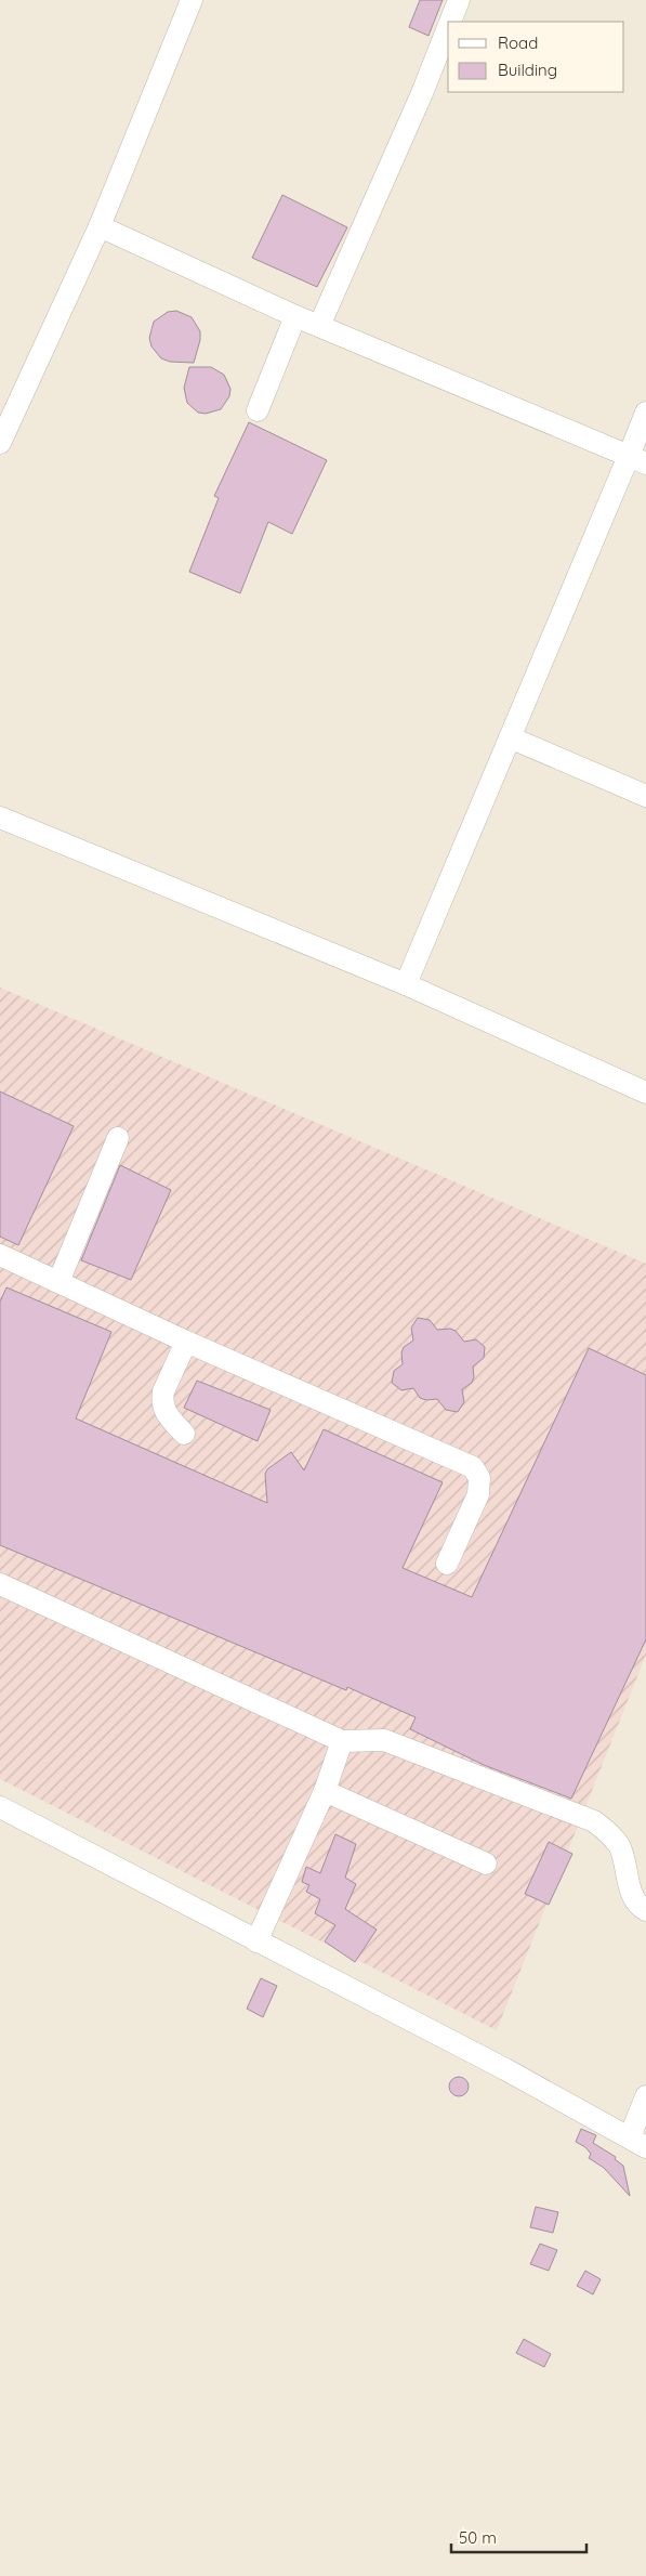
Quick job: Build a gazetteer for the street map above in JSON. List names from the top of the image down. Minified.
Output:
{"legend":["Road","Building"],"scale_bar":"50 m"}
